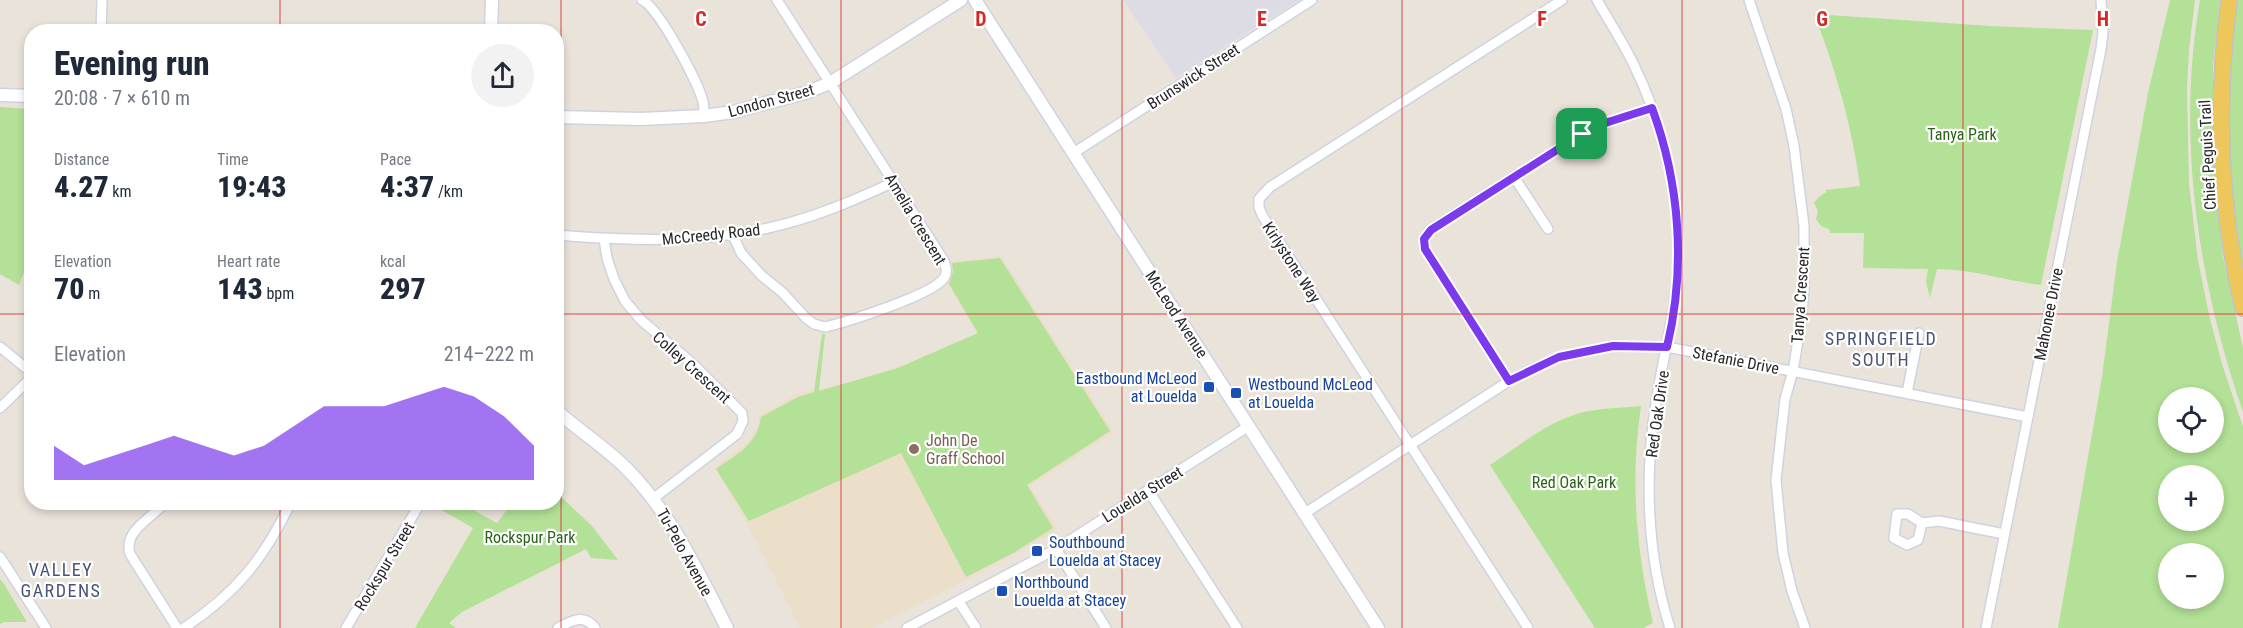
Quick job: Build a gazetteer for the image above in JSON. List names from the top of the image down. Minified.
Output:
{"streets":{"main road":["Chief Peguis Trail"],"street":["Brunswick Street","London Street","Amelia Crescent","McCreedy Road","Kirlystone Way","Tanya Crescent","McLeod Avenue","Mahonee Drive","Stefanie Drive","Colley Crescent","Red Oak Drive","Louelda Street","Tu-Pelo Avenue","Rockspur Street"]},"crossings":[["Brunswick Street","McLeod Avenue"],["London Street","Amelia Crescent"],["Amelia Crescent","McCreedy Road"],["McCreedy Road","Colley Crescent"],["Kirlystone Way","Stefanie Drive"],["Tanya Crescent","Stefanie Drive"],["McLeod Avenue","Stefanie Drive"],["McLeod Avenue","Louelda Street"],["Mahonee Drive","Stefanie Drive"],["Stefanie Drive","Red Oak Drive"],["Colley Crescent","Tu-Pelo Avenue"]],"districts":["SPRINGFIELD SOUTH","VALLEY GARDENS"],"parks":["Tanya Park","Red Oak Park","Rockspur Park"],"places":{"transit":["Eastbound McLeod at Louelda","Westbound McLeod at Louelda","Southbound Louelda at Stacey","Northbound Louelda at Stacey"],"other":["John De Graff School"]},"page":{"heading":["Evening run","20:08 · 7 × 610 m"],"stats":[["Distance","4.27 km"],["Time","19:43"],["Pace","4:37 /km"],["Elevation","70 m"],["Heart rate","143 bpm"],["kcal","297"]],"chart":["Elevation","214–222 m"],"map_buttons":["+","−"]},"grid":{"columns":["C","D","E","F","G","H"]}}
